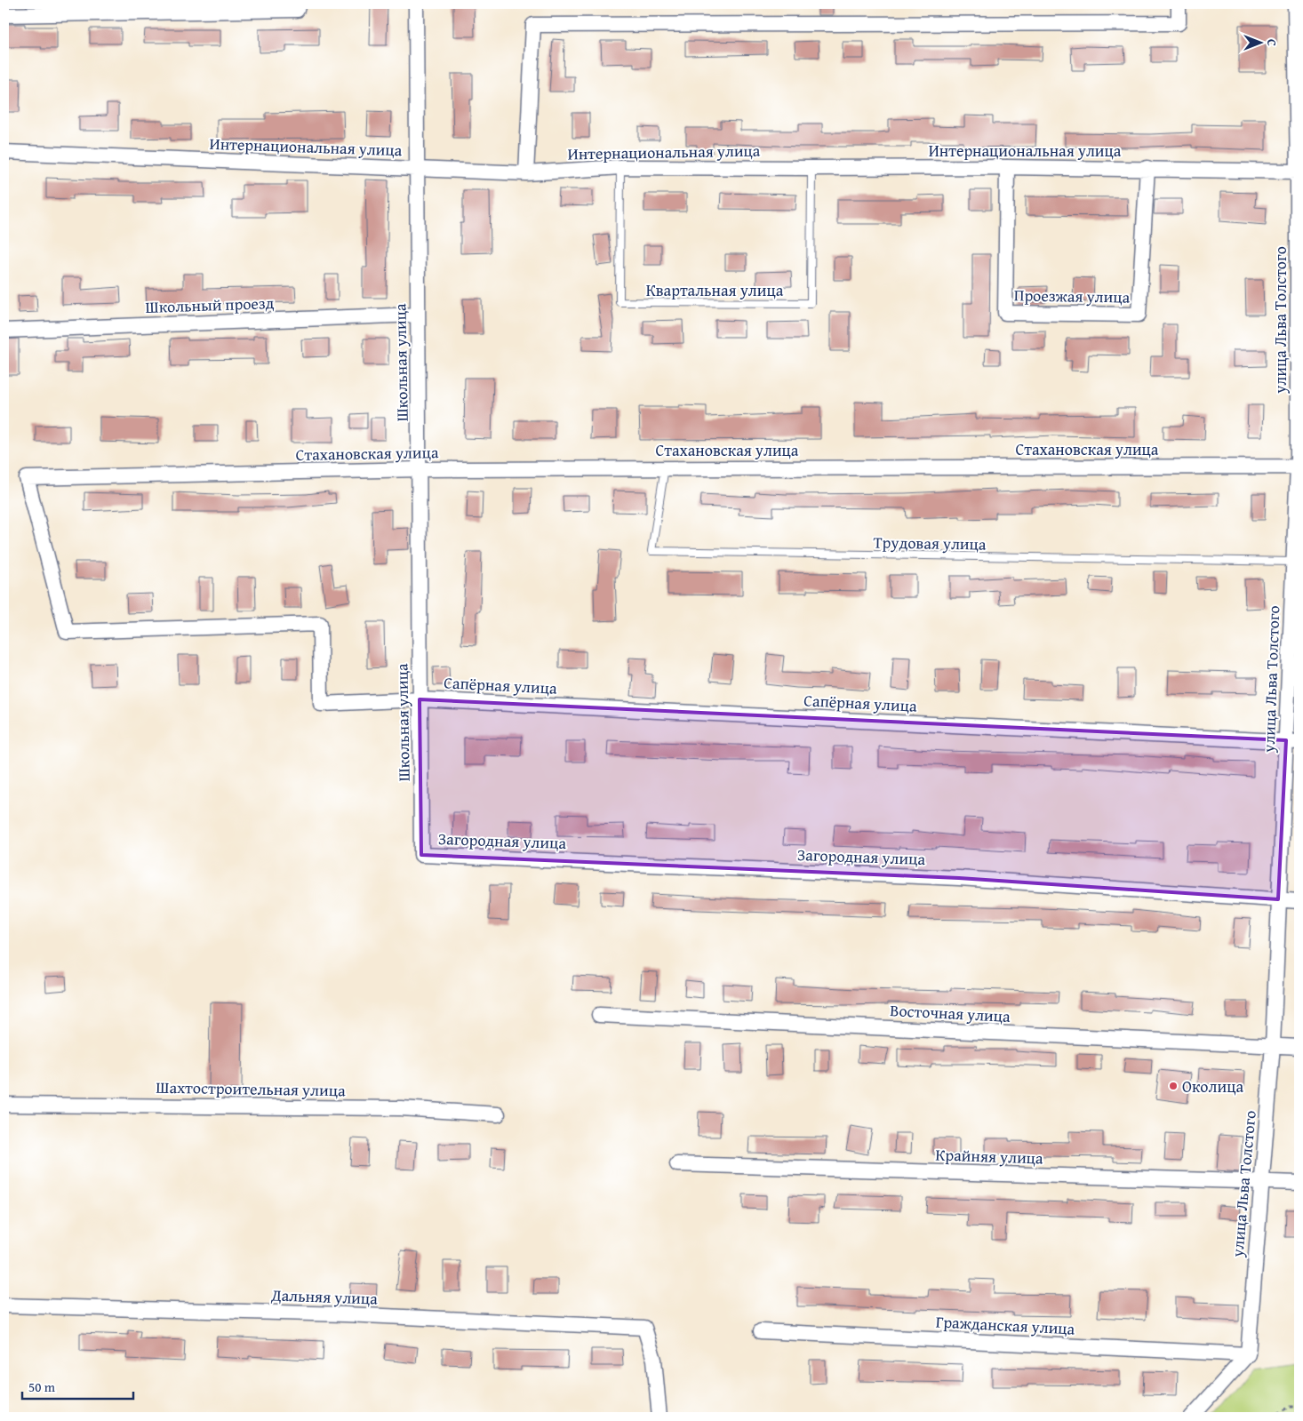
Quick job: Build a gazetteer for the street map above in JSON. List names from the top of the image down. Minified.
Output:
{"streets":{"street":["Интернациональная улица","Проезжая улица","Школьный проезд","улица Льва Толстого","Школьная улица","Стахановская улица","Сапёрная улица","Загородная улица","Восточная улица","Шахтостроительная улица","Крайняя улица","Дальняя улица","Гражданская улица"],"lane":["Квартальная улица","Трудовая улица"]},"crossings":[["Интернациональная улица","Квартальная улица"],["Интернациональная улица","Проезжая улица"],["Интернациональная улица","улица Льва Толстого"],["Интернациональная улица","Школьная улица"],["Школьный проезд","Школьная улица"],["улица Льва Толстого","Стахановская улица"],["улица Льва Толстого","Трудовая улица"],["улица Льва Толстого","Сапёрная улица"],["улица Льва Толстого","Загородная улица"],["улица Льва Толстого","Восточная улица"],["улица Льва Толстого","Крайняя улица"],["улица Льва Толстого","Гражданская улица"],["Школьная улица","Стахановская улица"],["Школьная улица","Сапёрная улица"],["Школьная улица","Загородная улица"],["Стахановская улица","Трудовая улица"],["Стахановская улица","Сапёрная улица"]],"places":["Околица"],"scale_bar":"50 m","north":"right"}
